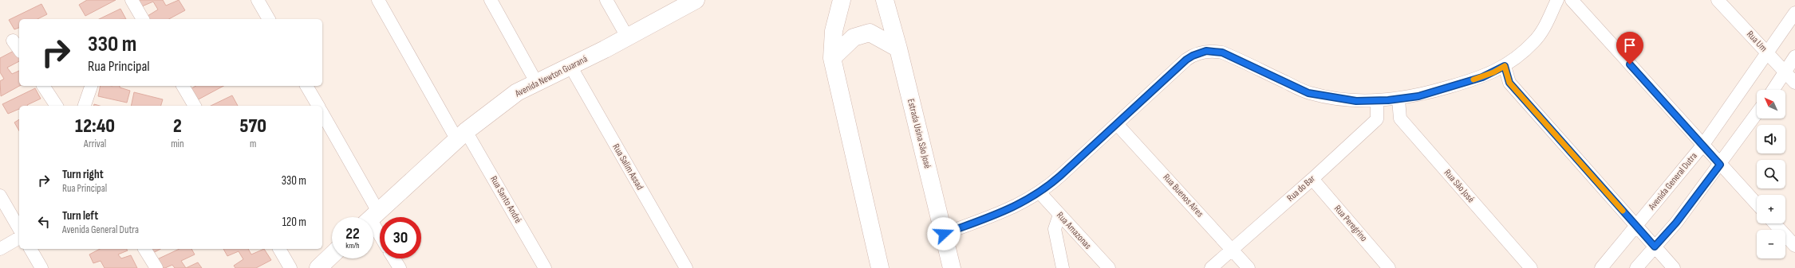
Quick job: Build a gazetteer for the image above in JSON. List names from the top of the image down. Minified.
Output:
{"streets":{"main road":["Avenida Newton Guaraná","Estrada Usina São José"],"street":["Rua Um","Rua Salim Assad","Avenida General Dutra","Rua São José","Rua do Bar","Rua Buenos Aires","Rua Santo André","Rua Peregrino","Rua Amazonas"]},"crossings":[["Rua Um","Avenida General Dutra"],["Avenida Newton Guaraná","Rua Salim Assad"],["Avenida Newton Guaraná","Rua Santo André"],["Rua do Bar","Rua Buenos Aires"],["Rua do Bar","Rua Peregrino"]],"north":"top left","page":{"turn":["330 m","Rua Principal"],"map_buttons":["+","−"],"eta":["12:40","Arrival","2","min","570","m"],"list":[{"name":"Turn right","note":"Rua Principal","value":"330 m"},{"name":"Turn left","note":"Avenida General Dutra","value":"120 m"}],"speed":"22 km/h","limit":"30"}}
